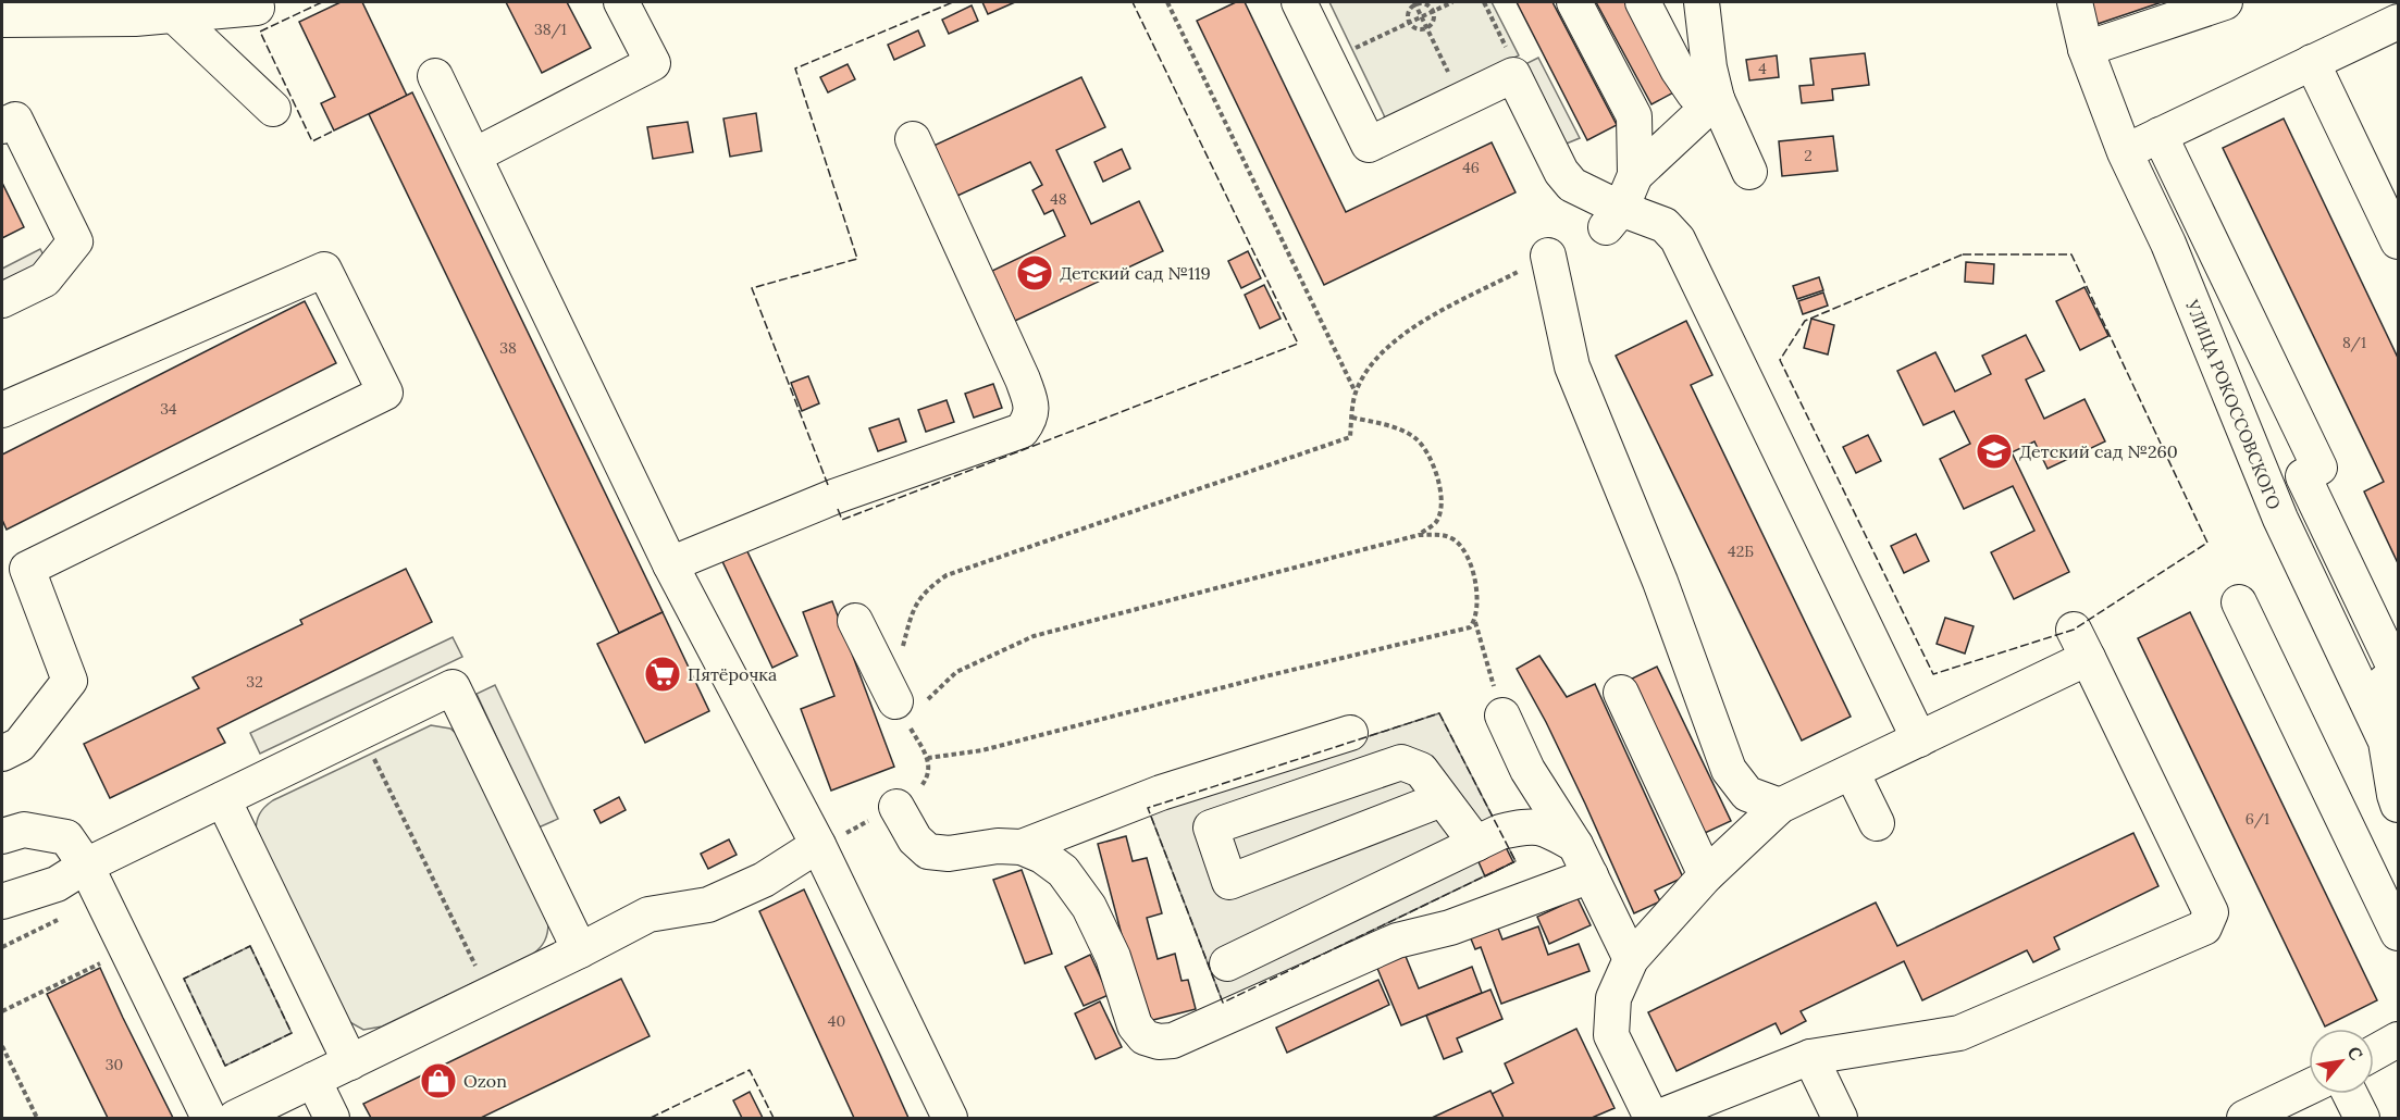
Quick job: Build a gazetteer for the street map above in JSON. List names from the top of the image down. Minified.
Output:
{"streets":{"street":["УЛИЦА РОКОССОВСКОГО"]},"places":{"school or university":["Детский сад №119","Детский сад №260"],"supermarket":["Пятёрочка"],"shop":["Ozon"]},"house_numbers":["38/1","4","2","46","48","8/1","38","34","42Б","32","6/1","40","30"],"north":"top right"}
